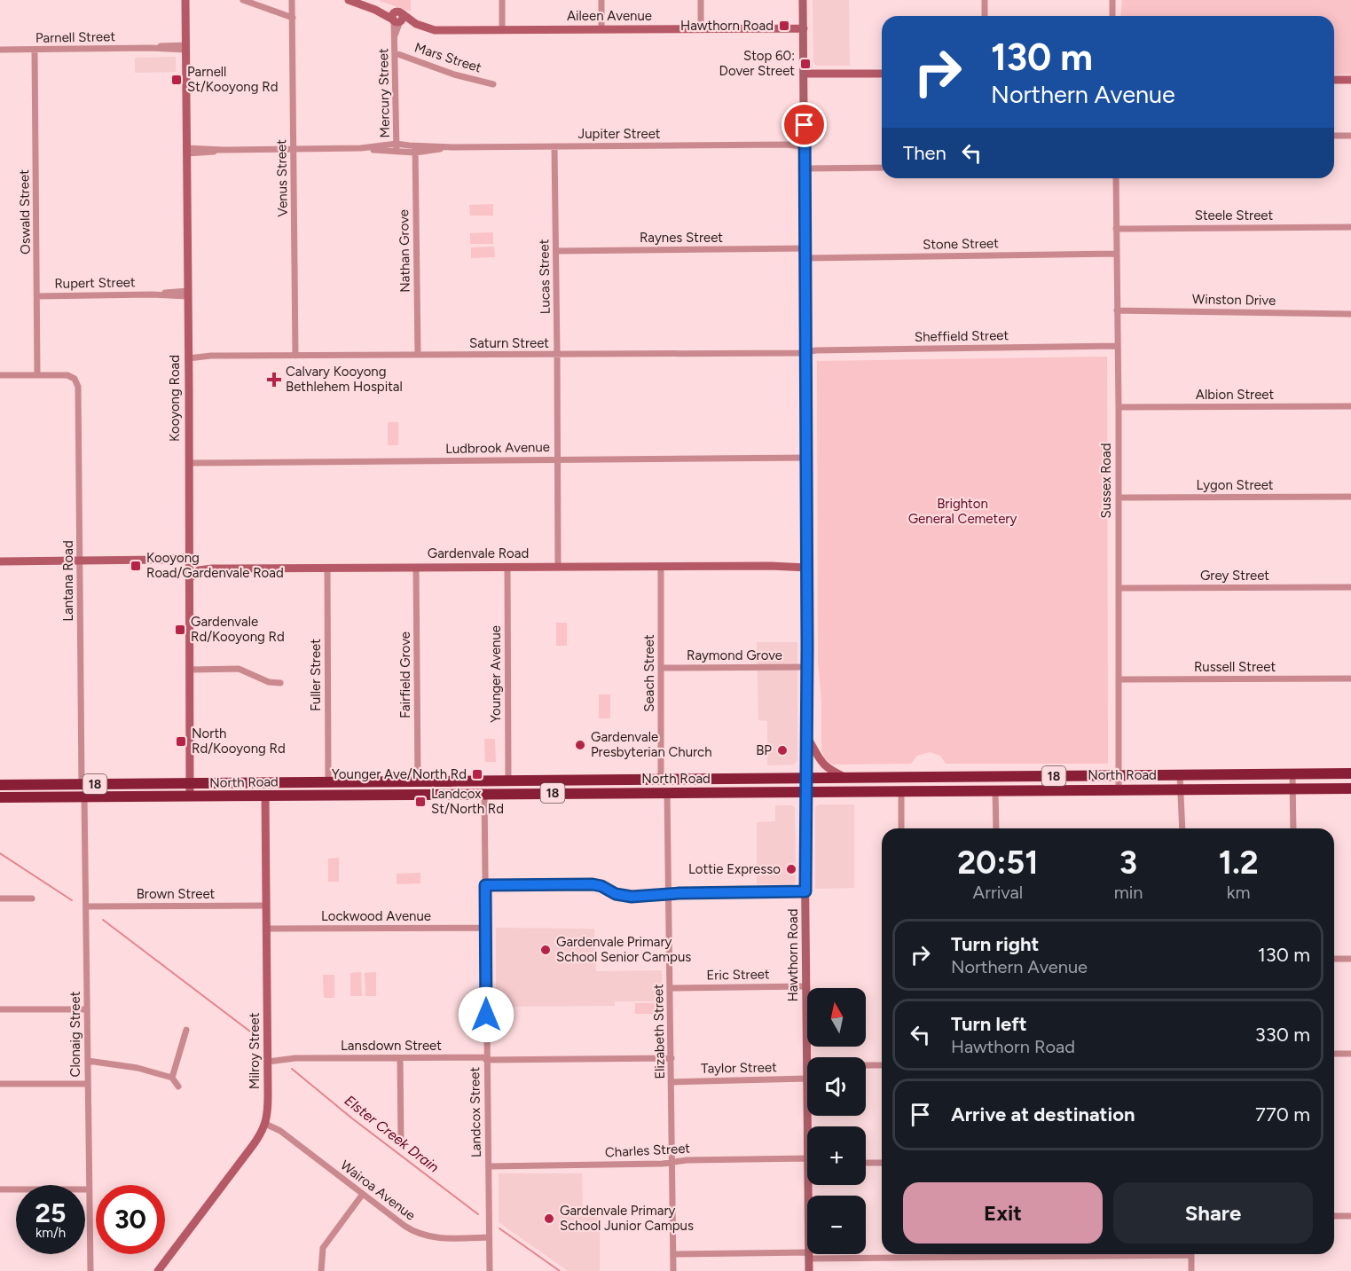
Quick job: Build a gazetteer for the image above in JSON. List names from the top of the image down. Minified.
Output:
{"streets":{"highway":["North Road","18"],"street":["Aileen Avenue","Parnell Street","Mars Street","Mercury Street","Jupiter Street","Venus Street","Oswald Street","Steele Street","Raynes Street","Stone Street","Nathan Grove","Lucas Street","Rupert Street","Winston Drive","Sheffield Street","Saturn Street","Albion Street","Kooyong Road","Ludbrook Avenue","Sussex Road","Lygon Street","Gardenvale Road","Grey Street","Lantana Road","Raymond Grove","Russell Street","Seach Street","Younger Avenue","Fuller Street","Fairfield Grove","Brown Street","Lockwood Avenue","Hawthorn Road","Eric Street","Elizabeth Street","Clonaig Street","Lansdown Street","Milroy Street","Taylor Street","Landcox Street","Charles Street","Wairoa Avenue"]},"crossings":[["Aileen Avenue","Mercury Street"],["Aileen Avenue","Hawthorn Road"],["Parnell Street","Oswald Street"],["Parnell Street","Kooyong Road"],["Mars Street","Mercury Street"],["Mercury Street","Jupiter Street"],["Jupiter Street","Venus Street"],["Jupiter Street","Nathan Grove"],["Jupiter Street","Lucas Street"],["Jupiter Street","Kooyong Road"],["Jupiter Street","Hawthorn Road"],["Venus Street","Saturn Street"],["Oswald Street","Rupert Street"],["Oswald Street","Lantana Road"],["Steele Street","Sussex Road"],["Raynes Street","Lucas Street"],["Raynes Street","Hawthorn Road"],["Stone Street","Sussex Road"],["Stone Street","Hawthorn Road"],["Nathan Grove","Saturn Street"],["Lucas Street","Saturn Street"],["Lucas Street","Ludbrook Avenue"],["Lucas Street","Gardenvale Road"],["Rupert Street","Kooyong Road"],["Winston Drive","Sussex Road"],["Sheffield Street","Saturn Street"],["Sheffield Street","Sussex Road"],["Sheffield Street","Hawthorn Road"],["Saturn Street","Kooyong Road"],["Saturn Street","Hawthorn Road"],["Albion Street","Sussex Road"],["Kooyong Road","Ludbrook Avenue"],["Kooyong Road","Gardenvale Road"],["Kooyong Road","North Road"],["Ludbrook Avenue","Hawthorn Road"],["Sussex Road","Lygon Street"],["Sussex Road","Grey Street"],["Sussex Road","Russell Street"],["Sussex Road","North Road"],["Gardenvale Road","Seach Street"],["Gardenvale Road","Younger Avenue"],["Gardenvale Road","Fuller Street"],["Gardenvale Road","Fairfield Grove"],["Gardenvale Road","Hawthorn Road"],["Lantana Road","North Road"],["Raymond Grove","Seach Street"],["Raymond Grove","Hawthorn Road"],["Seach Street","North Road"],["Younger Avenue","North Road"],["Fuller Street","North Road"],["Fairfield Grove","North Road"],["North Road","Hawthorn Road"],["North Road","Elizabeth Street"],["North Road","Clonaig Street"],["North Road","Milroy Street"],["North Road","Landcox Street"],["Brown Street","Clonaig Street"],["Brown Street","Milroy Street"],["Lockwood Avenue","Milroy Street"],["Lockwood Avenue","Landcox Street"],["Hawthorn Road","Eric Street"],["Eric Street","Elizabeth Street"],["Elizabeth Street","Lansdown Street"],["Elizabeth Street","Taylor Street"],["Elizabeth Street","Charles Street"],["Lansdown Street","Milroy Street"],["Lansdown Street","Landcox Street"],["Milroy Street","Wairoa Avenue"],["Landcox Street","Charles Street"],["Landcox Street","Wairoa Avenue"]],"water":["Elster Creek Drain"],"parks":["Brighton General Cemetery"],"places":{"transit":["Hawthorn Road","Stop 60: Dover Street","Parnell St/Kooyong Rd","Kooyong Road/Gardenvale Road","Gardenvale Rd/Kooyong Rd","North Rd/Kooyong Rd","Younger Ave/North Rd","Landcox St/North Rd"],"health":["Calvary Kooyong Bethlehem Hospital"],"other":["Gardenvale Presbyterian Church","BP","Lottie Expresso","Gardenvale Primary School Senior Campus","Gardenvale Primary School Junior Campus"]},"north":"top","page":{"turn":["130 m","Northern Avenue"],"then":"Then","eta":["20:51","Arrival","3","min","1.2","km"],"list":[{"name":"Turn right","note":"Northern Avenue","value":"130 m"},{"name":"Turn left","note":"Hawthorn Road","value":"330 m"},{"name":"Arrive at destination","value":"770 m"}],"map_buttons":["+","−"],"buttons":["Exit","Share"],"speed":"25 km/h","limit":"30"}}
